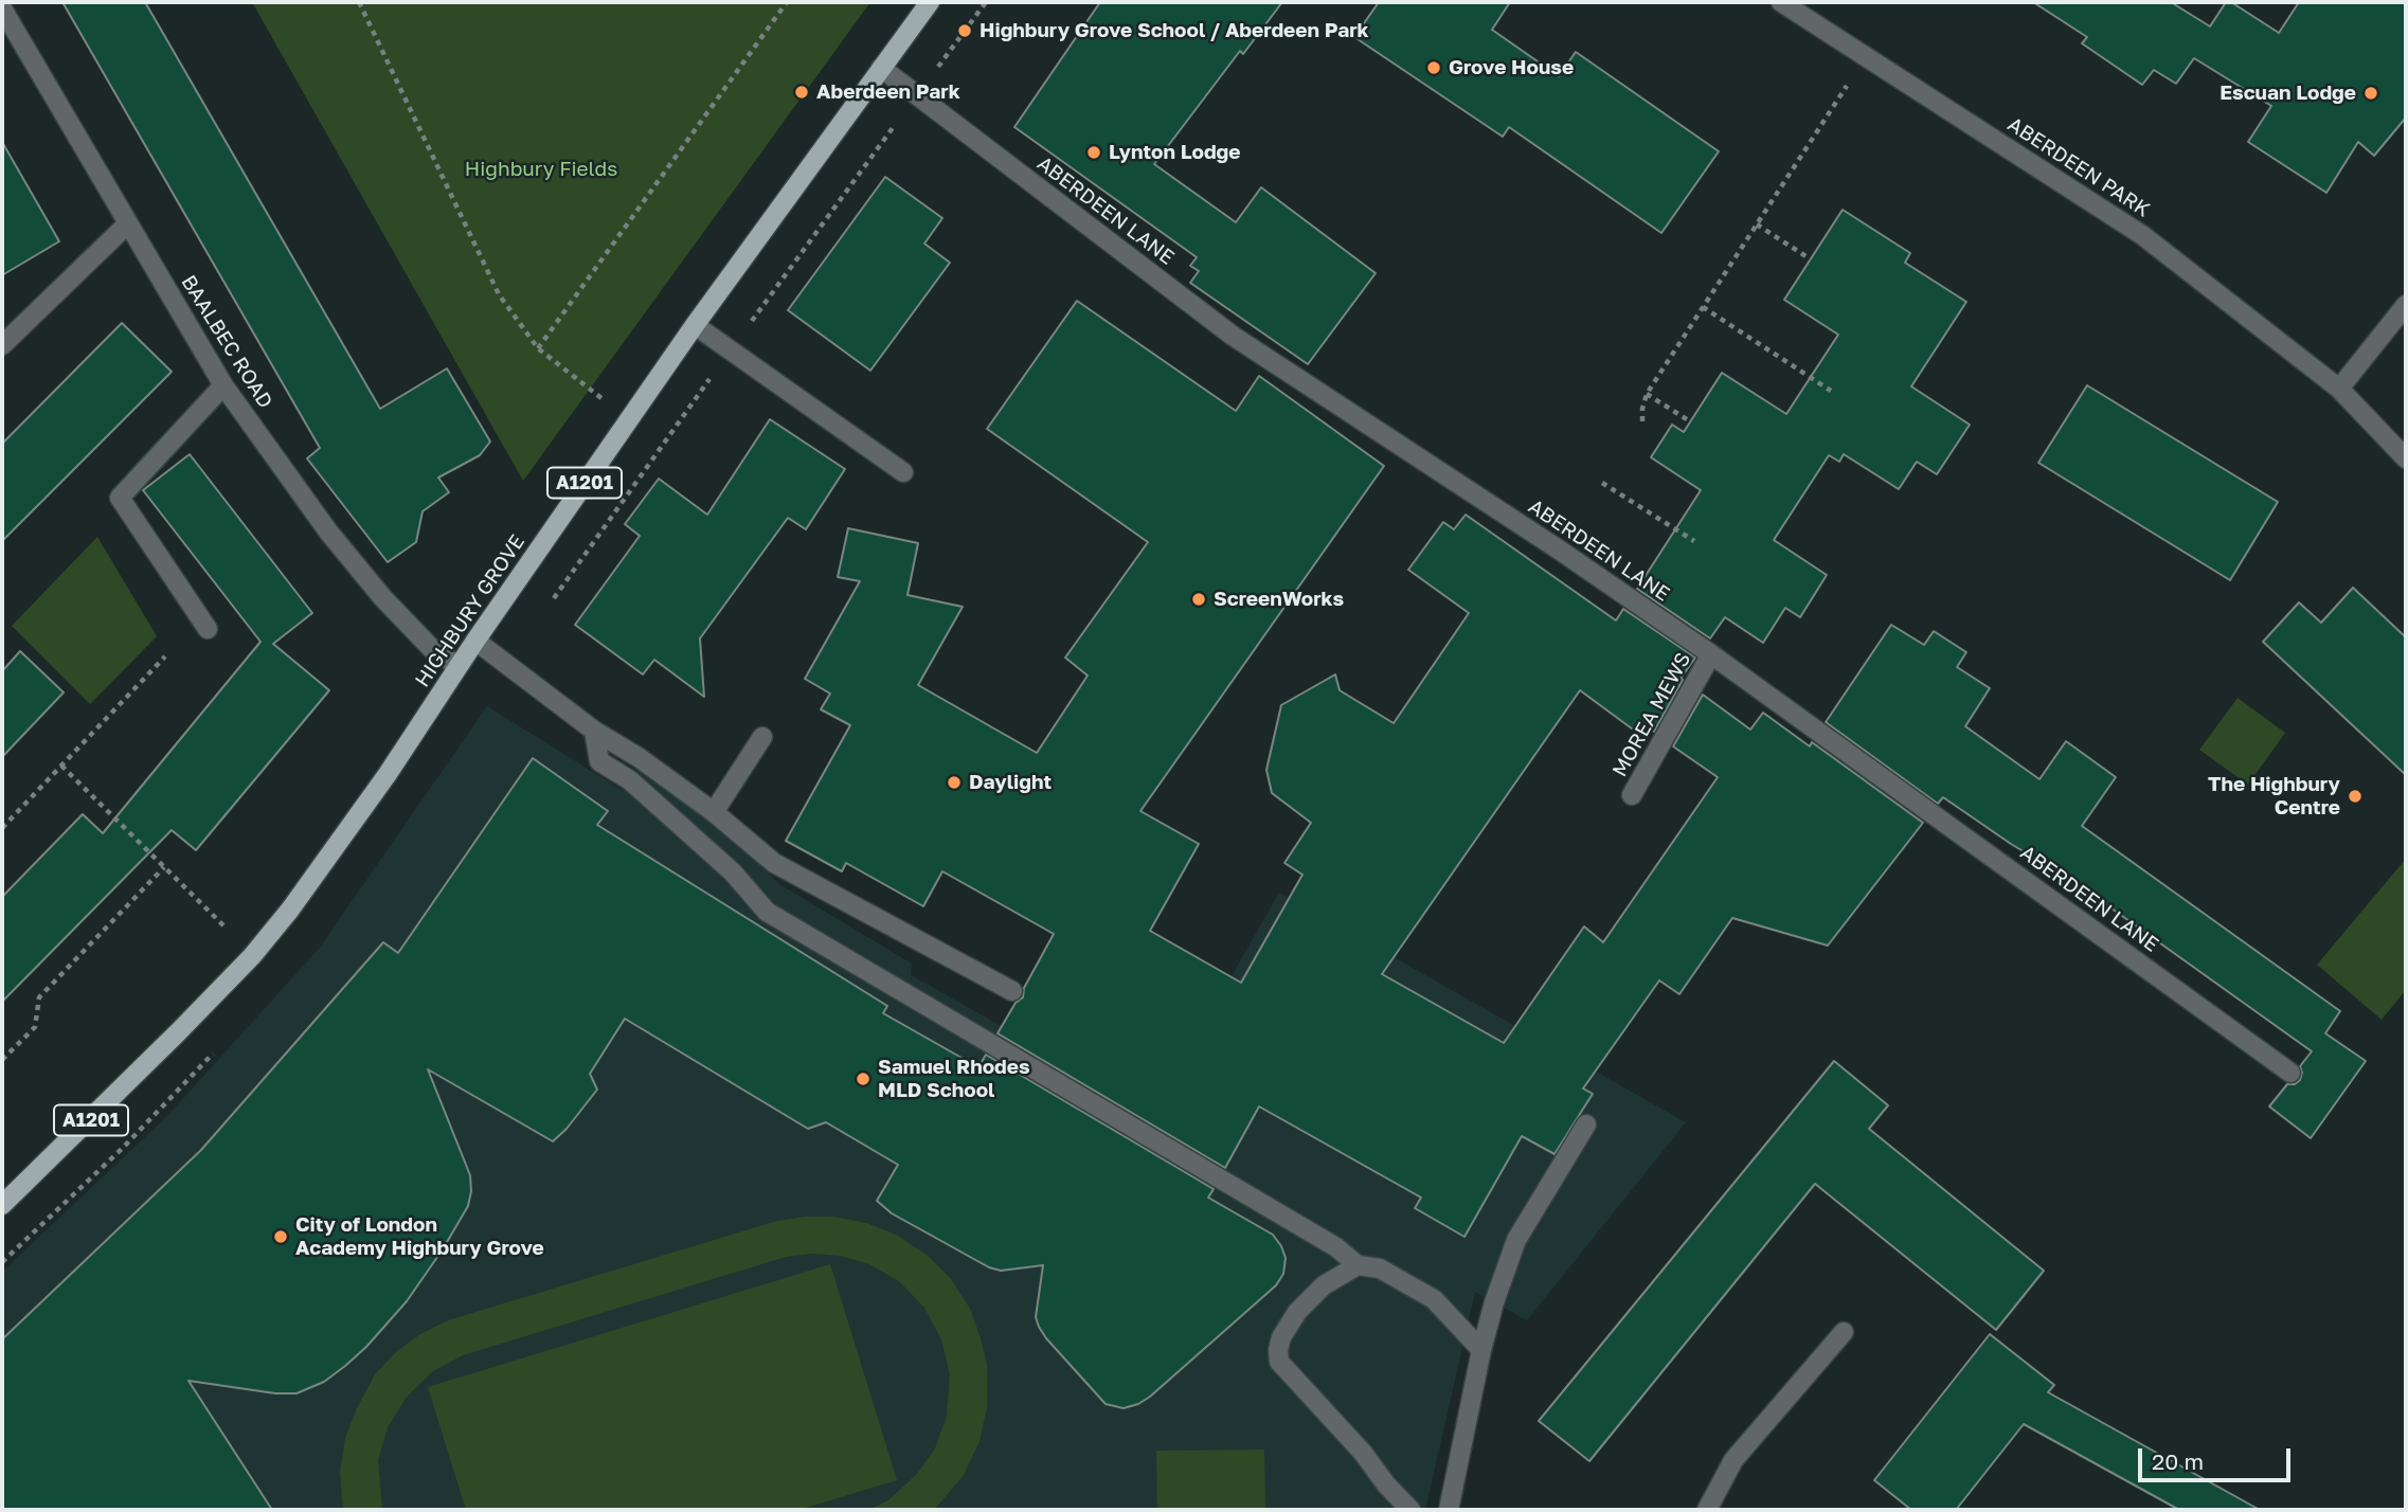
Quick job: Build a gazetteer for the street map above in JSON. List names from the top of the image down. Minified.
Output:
{"streets":{"main road":["A1201","HIGHBURY GROVE"],"street":["ABERDEEN PARK","ABERDEEN LANE","BAALBEC ROAD","MOREA MEWS"]},"crossings":[["ABERDEEN LANE","HIGHBURY GROVE"],["ABERDEEN LANE","MOREA MEWS"],["BAALBEC ROAD","HIGHBURY GROVE"]],"parks":["Highbury Fields"],"places":["Highbury Grove School / Aberdeen Park","Grove House","Aberdeen Park","Escuan Lodge","Lynton Lodge","ScreenWorks","Daylight","The Highbury Centre","Samuel Rhodes MLD School","City of London Academy Highbury Grove"],"scale_bar":"20 m"}
